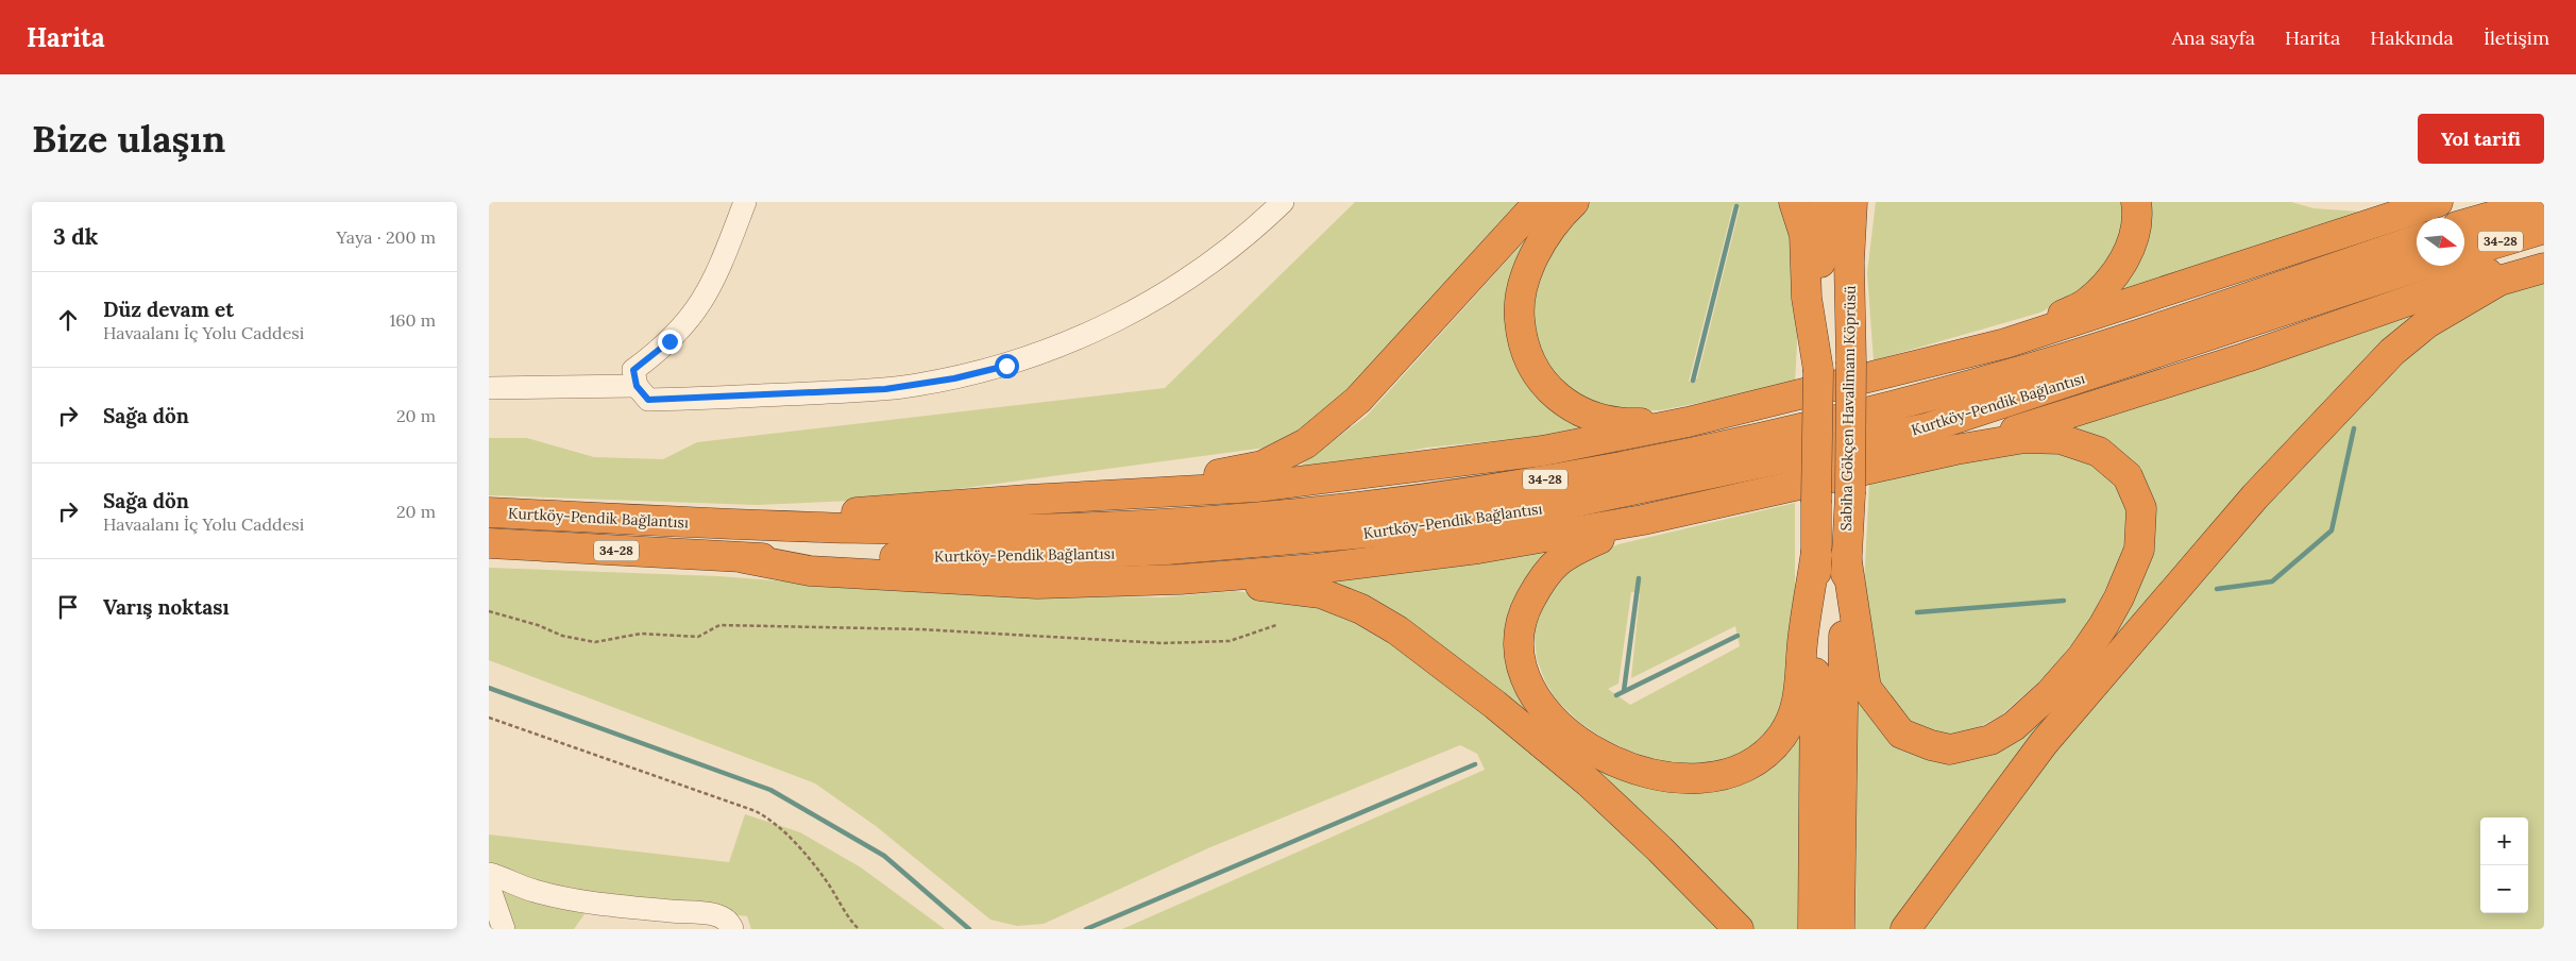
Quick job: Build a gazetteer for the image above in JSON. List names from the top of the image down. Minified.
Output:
{"streets":{"highway":["34-28","Kurtköy-Pendik Bağlantısı","Sabiha Gökçen Havalimanı Köprüsü"]},"north":"right","page":{"header":"Harita","nav":["Ana sayfa","Harita","Hakkında","İletişim"],"buttons":"Yol tarifi","title":"Bize ulaşın","heading":["3 dk","Yaya · 200 m"],"list":[["Düz devam et","Havaalanı İç Yolu Caddesi","160 m"],["Sağa dön","20 m"],["Sağa dön","Havaalanı İç Yolu Caddesi","20 m"],"Varış noktası"],"map_buttons":["+","−"]}}
